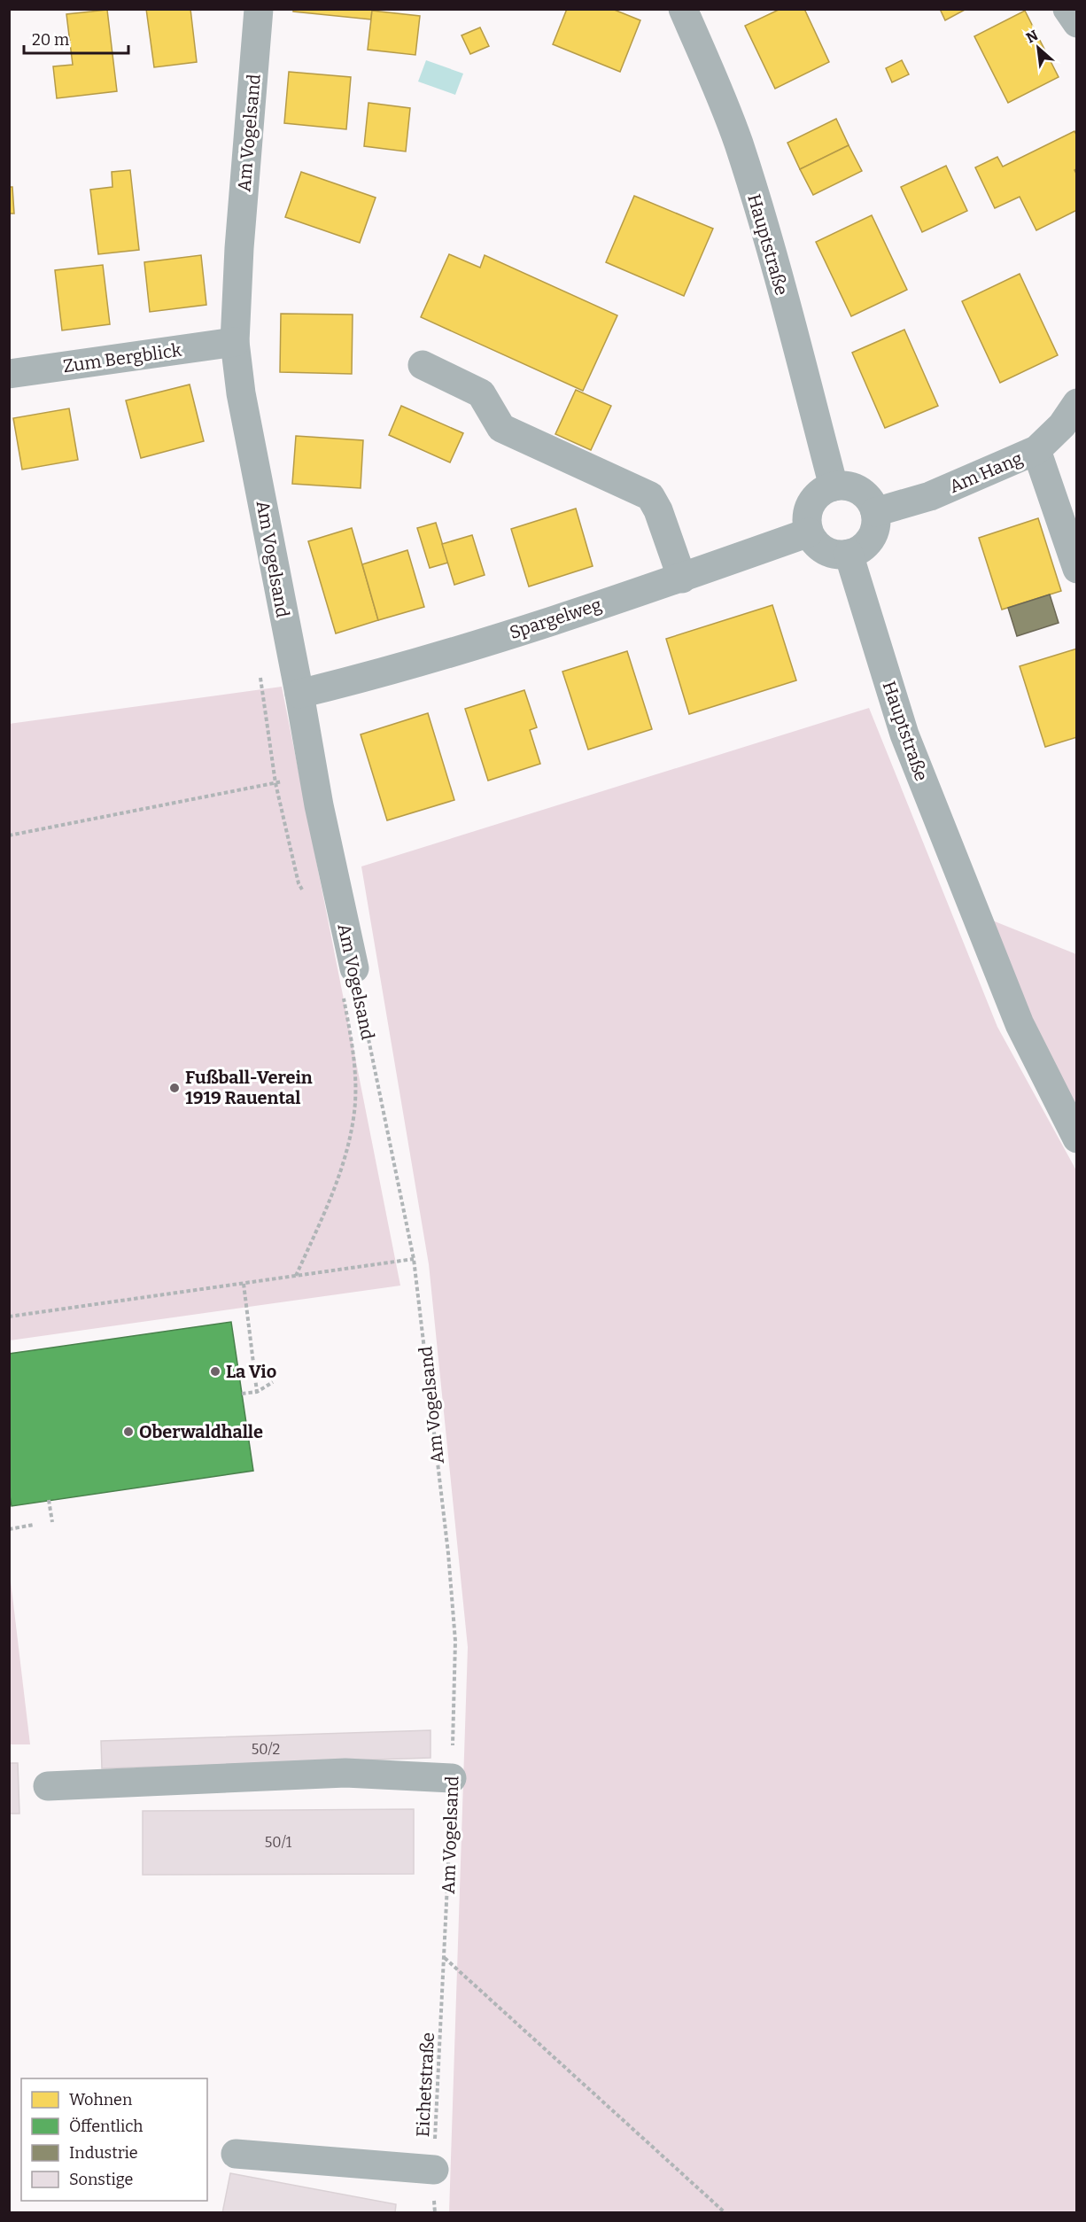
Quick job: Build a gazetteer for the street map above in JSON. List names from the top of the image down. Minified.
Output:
{"streets":{"street":["Am Vogelsand","Hauptstraße","Zum Bergblick","Am Hang","Spargelweg"],"path":["Eichetstraße"]},"crossings":[["Am Vogelsand","Zum Bergblick"],["Am Vogelsand","Spargelweg"],["Am Vogelsand","Eichetstraße"],["Hauptstraße","Am Hang"],["Hauptstraße","Spargelweg"],["Am Hang","Spargelweg"]],"places":["Fußball-Verein 1919 Rauental","La Vio","Oberwaldhalle"],"house_numbers":["50/2","50/1"],"legend":["Wohnen","Öffentlich","Industrie","Sonstige"],"scale_bar":"20 m","north":"top left"}
